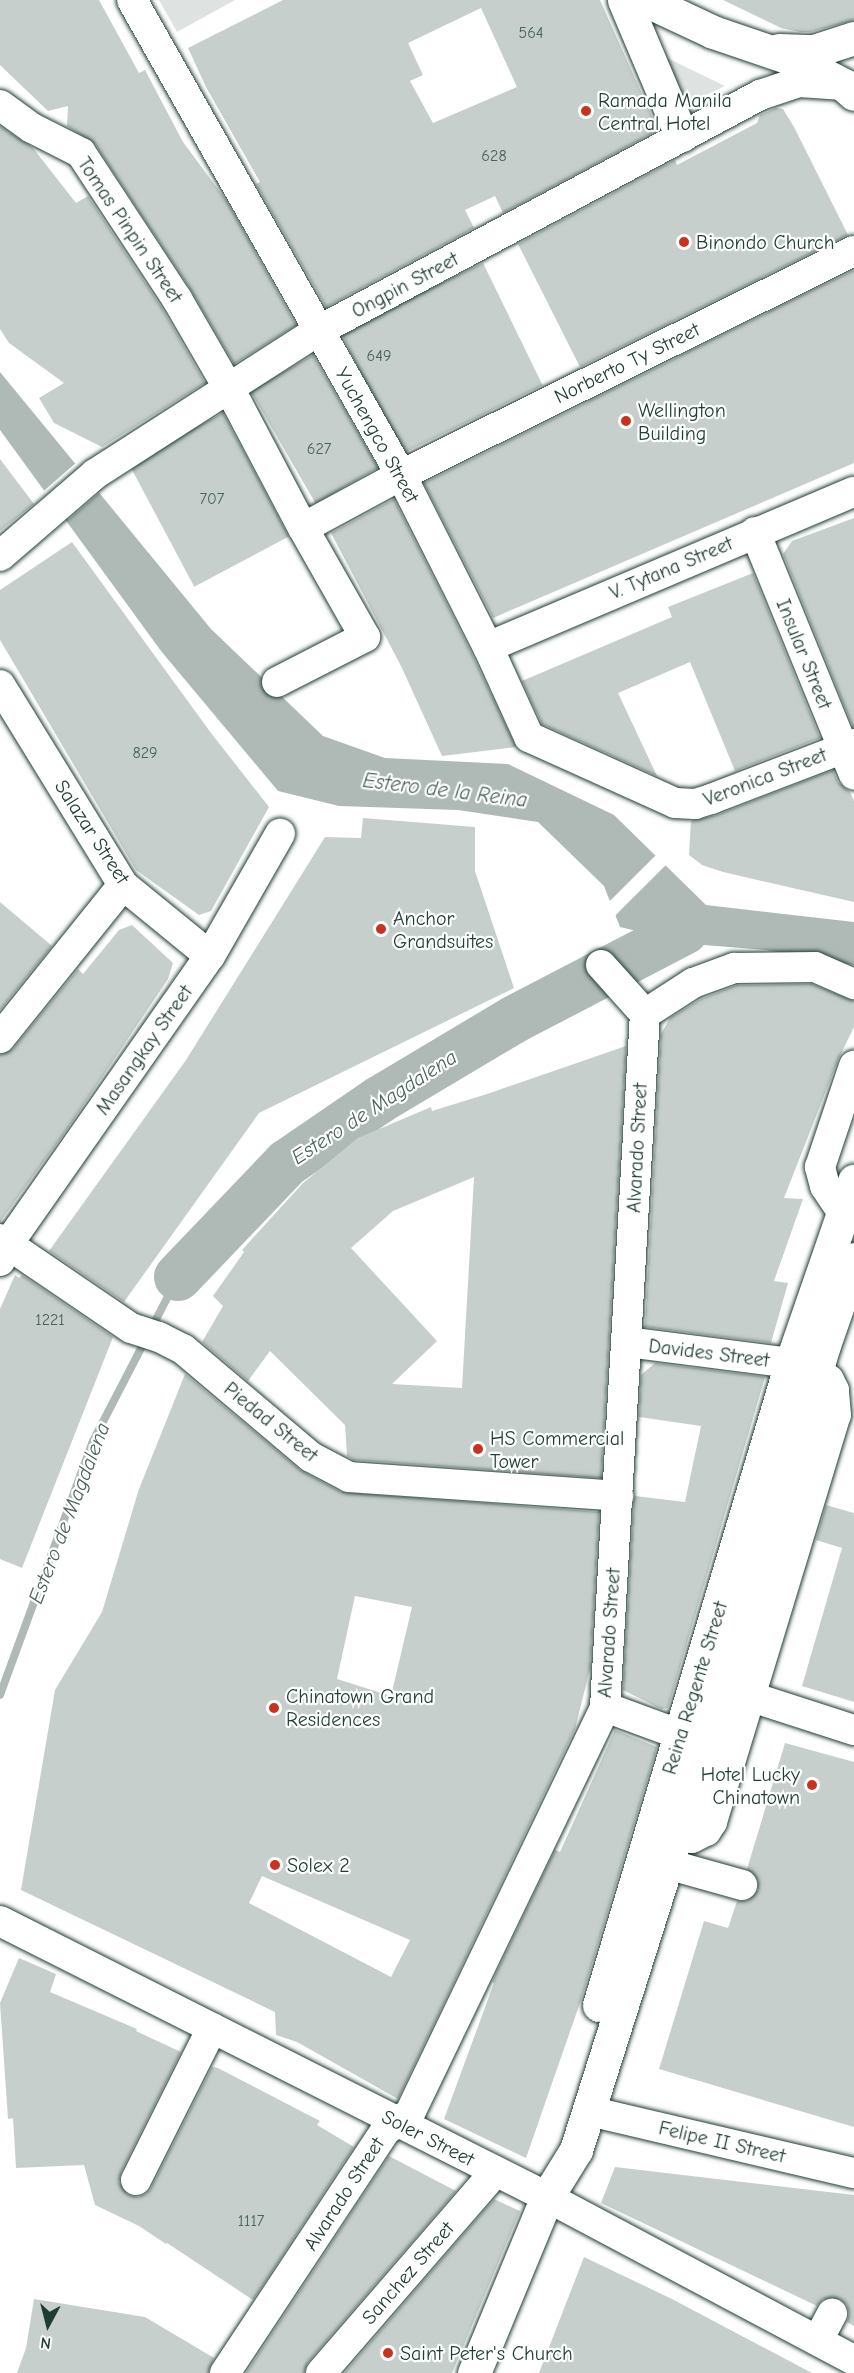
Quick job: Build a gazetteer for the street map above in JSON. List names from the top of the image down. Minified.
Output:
{"streets":{"main road":["Reina Regente Street"],"street":["Tomas Pinpin Street","Ongpin Street","Norberto Ty Street","Yuchengco Street","V. Tytana Street","Insular Street","Veronica Street","Salazar Street","Masangkay Street","Alvarado Street","Davides Street","Piedad Street","Soler Street","Felipe II Street","Sanchez Street"]},"crossings":[["Tomas Pinpin Street","Ongpin Street"],["Tomas Pinpin Street","Norberto Ty Street"],["Ongpin Street","Yuchengco Street"],["Norberto Ty Street","Yuchengco Street"],["Yuchengco Street","V. Tytana Street"],["Yuchengco Street","Veronica Street"],["V. Tytana Street","Insular Street"],["Insular Street","Veronica Street"],["Salazar Street","Masangkay Street"],["Masangkay Street","Piedad Street"],["Alvarado Street","Davides Street"],["Alvarado Street","Piedad Street"],["Alvarado Street","Soler Street"],["Davides Street","Reina Regente Street"],["Reina Regente Street","Soler Street"],["Reina Regente Street","Felipe II Street"],["Soler Street","Sanchez Street"]],"water":["Estero de la Reina","Estero de Magdalena"],"places":["Ramada Manila Central Hotel","Binondo Church","Wellington Building","Anchor Grandsuites","HS Commercial Tower","Chinatown Grand Residences","Hotel Lucky Chinatown","Solex 2","Saint Peter's Church"],"house_numbers":["564","628","649","627","707","829","1221","1117"],"north":"bottom"}
